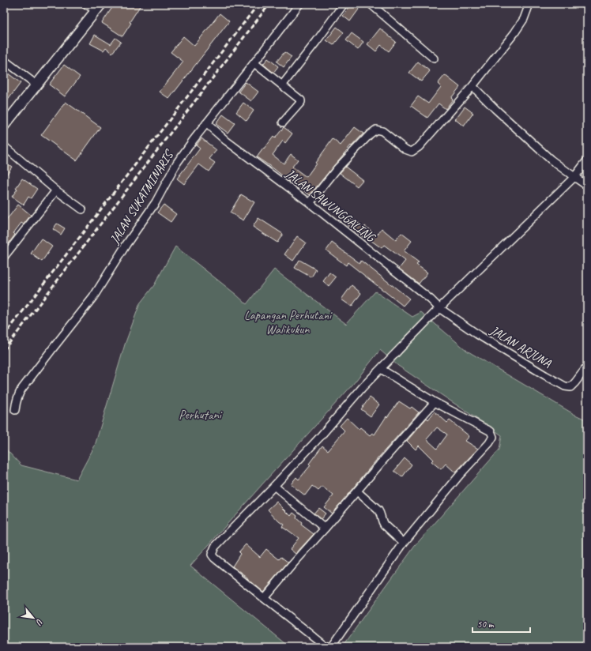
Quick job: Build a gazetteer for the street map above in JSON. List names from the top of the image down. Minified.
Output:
{"streets":{"street":["JALAN SUKATMINARIS","JALAN SAWUNGGALING","JALAN ARJUNA"]},"crossings":[["JALAN SUKATMINARIS","JALAN SAWUNGGALING"],["JALAN SAWUNGGALING","JALAN ARJUNA"]],"parks":["Lapangan Perhutani Walikukun","Perhutani"],"scale_bar":"50 m","north":"bottom right"}
